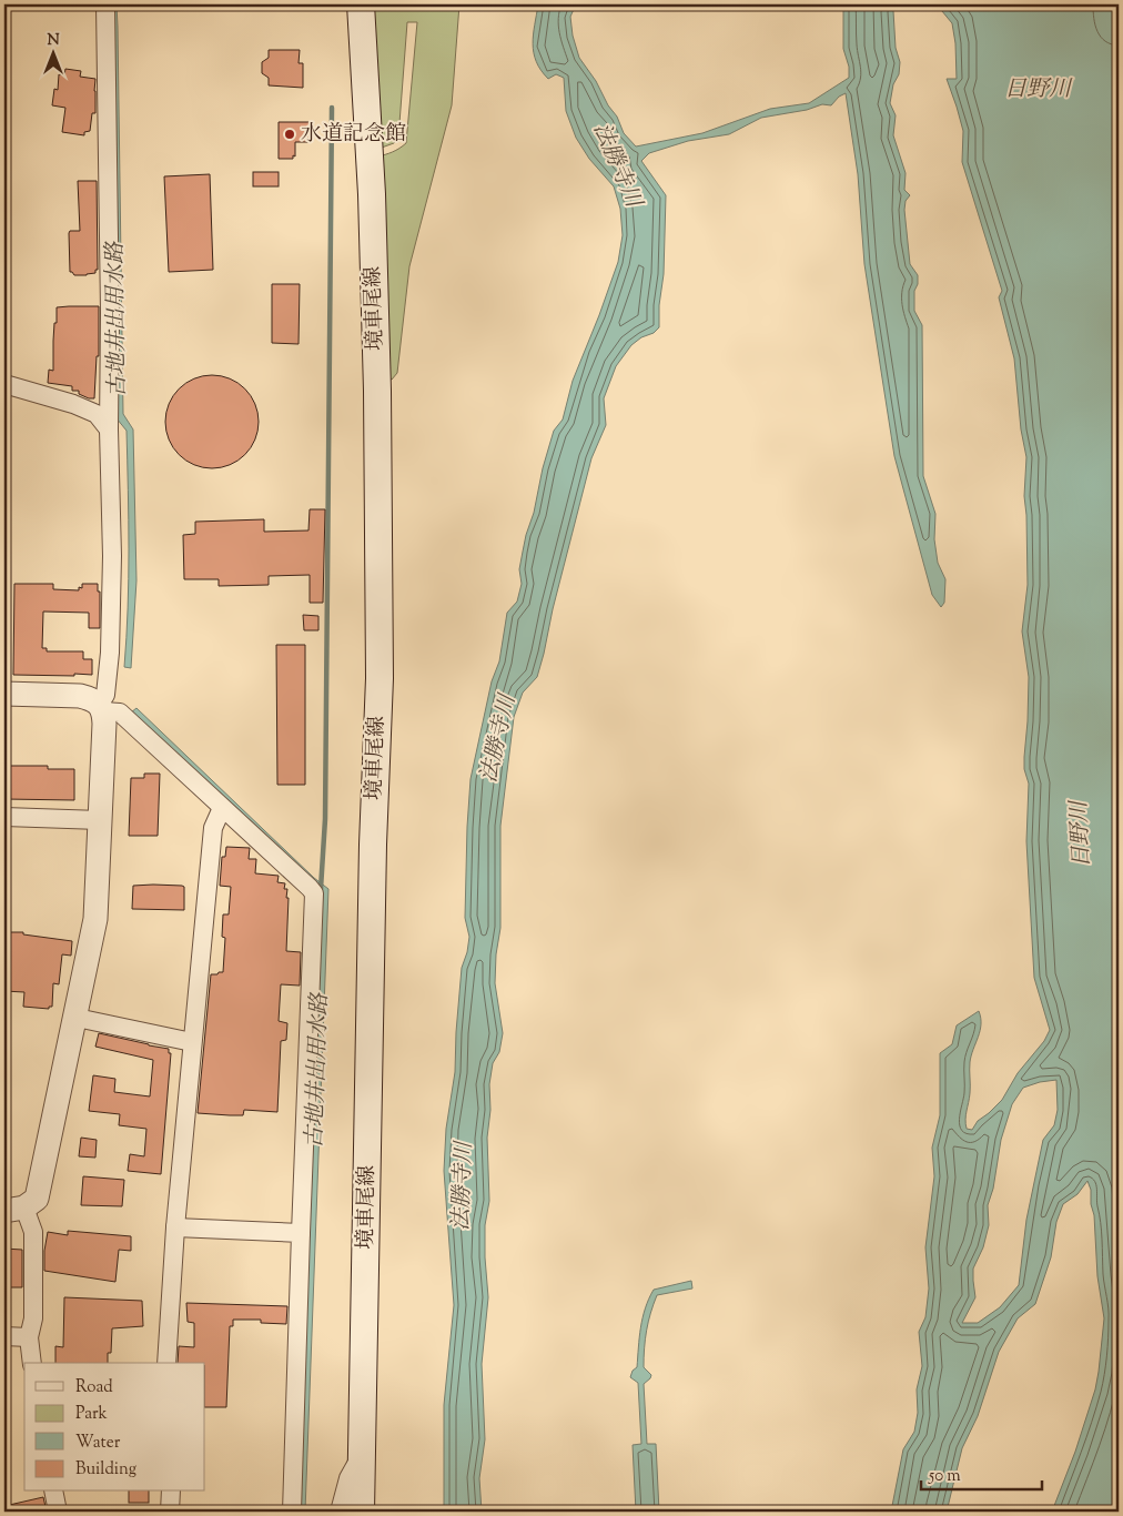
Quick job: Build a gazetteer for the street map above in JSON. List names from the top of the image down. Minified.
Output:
{"streets":{"main road":["境車尾線"]},"water":["日野川","法勝寺川","古地井出用水路"],"places":["水道記念館"],"legend":["Road","Park","Water","Building"],"scale_bar":"50 m","north":"top"}
